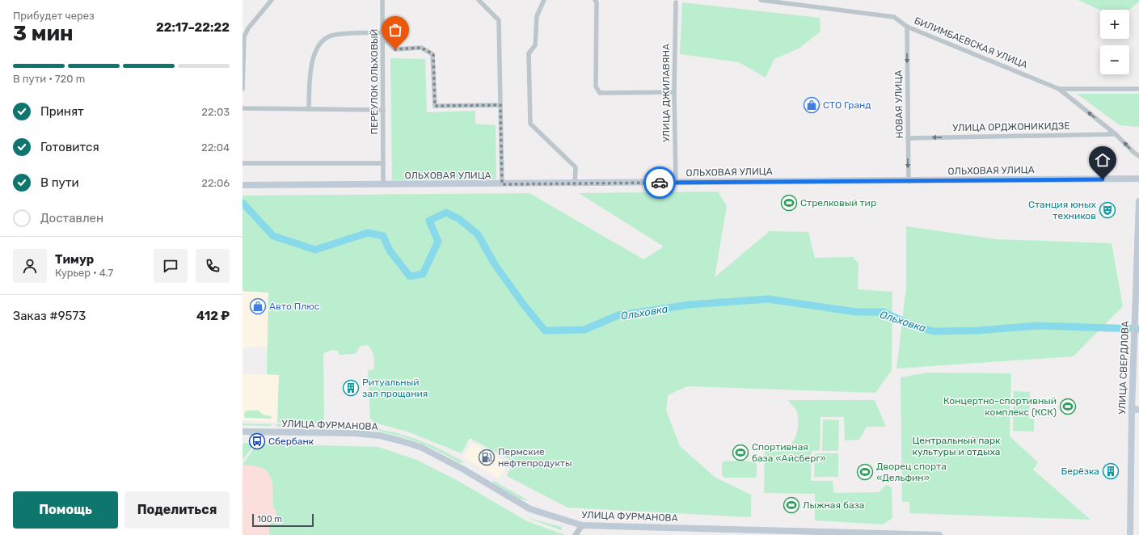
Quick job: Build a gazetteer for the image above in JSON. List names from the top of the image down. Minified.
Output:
{"streets":{"main road":["ОЛЬХОВАЯ УЛИЦА","УЛИЦА СВЕРДЛОВА","УЛИЦА ФУРМАНОВА"],"street":["БИЛИМБАЕВСКАЯ УЛИЦА","ПЕРЕУЛОК ОЛЬХОВЫЙ","УЛИЦА ДЖИЛАВЯНА","НОВАЯ УЛИЦА","УЛИЦА ОРДЖОНИКИДЗЕ"]},"crossings":[["БИЛИМБАЕВСКАЯ УЛИЦА","НОВАЯ УЛИЦА"],["БИЛИМБАЕВСКАЯ УЛИЦА","УЛИЦА ОРДЖОНИКИДЗЕ"],["ПЕРЕУЛОК ОЛЬХОВЫЙ","ОЛЬХОВАЯ УЛИЦА"],["УЛИЦА ДЖИЛАВЯНА","ОЛЬХОВАЯ УЛИЦА"],["НОВАЯ УЛИЦА","УЛИЦА ОРДЖОНИКИДЗЕ"],["НОВАЯ УЛИЦА","ОЛЬХОВАЯ УЛИЦА"]],"one_way":["НОВАЯ УЛИЦА","УЛИЦА ОРДЖОНИКИДЗЕ"],"water":["Ольховка"],"parks":["Центральный парк культуры и отдыха"],"places":{"shop":["СТО Гранд","Авто Плюс"],"sports":["Стрелковый тир","Концертно-спортивный комплекс (КСК)","Спортивная база «Айсберг»","Дворец спорта «Дельфин»","Лыжная база"],"theatre":["Станция юных техников"],"building":["Ритуальный зал прощания","Берёзка"],"bus stop":["Сбербанк"],"fuel station":["Пермские нефтепродукты"]},"scale_bar":"100 m","page":{"heading":["3 мин","Прибудет через","22:17–22:22"],"panel":["Тимур","Курьер · 4.7","Заказ #9573","412 ₽"],"map_buttons":["+","−"],"bar":"В пути · 720 m","list":[["Принят","22:03"],["Готовится","22:04"],["В пути","22:06"],"Доставлен"],"buttons":["Помощь","Поделиться"],"scale":"100 m"}}
